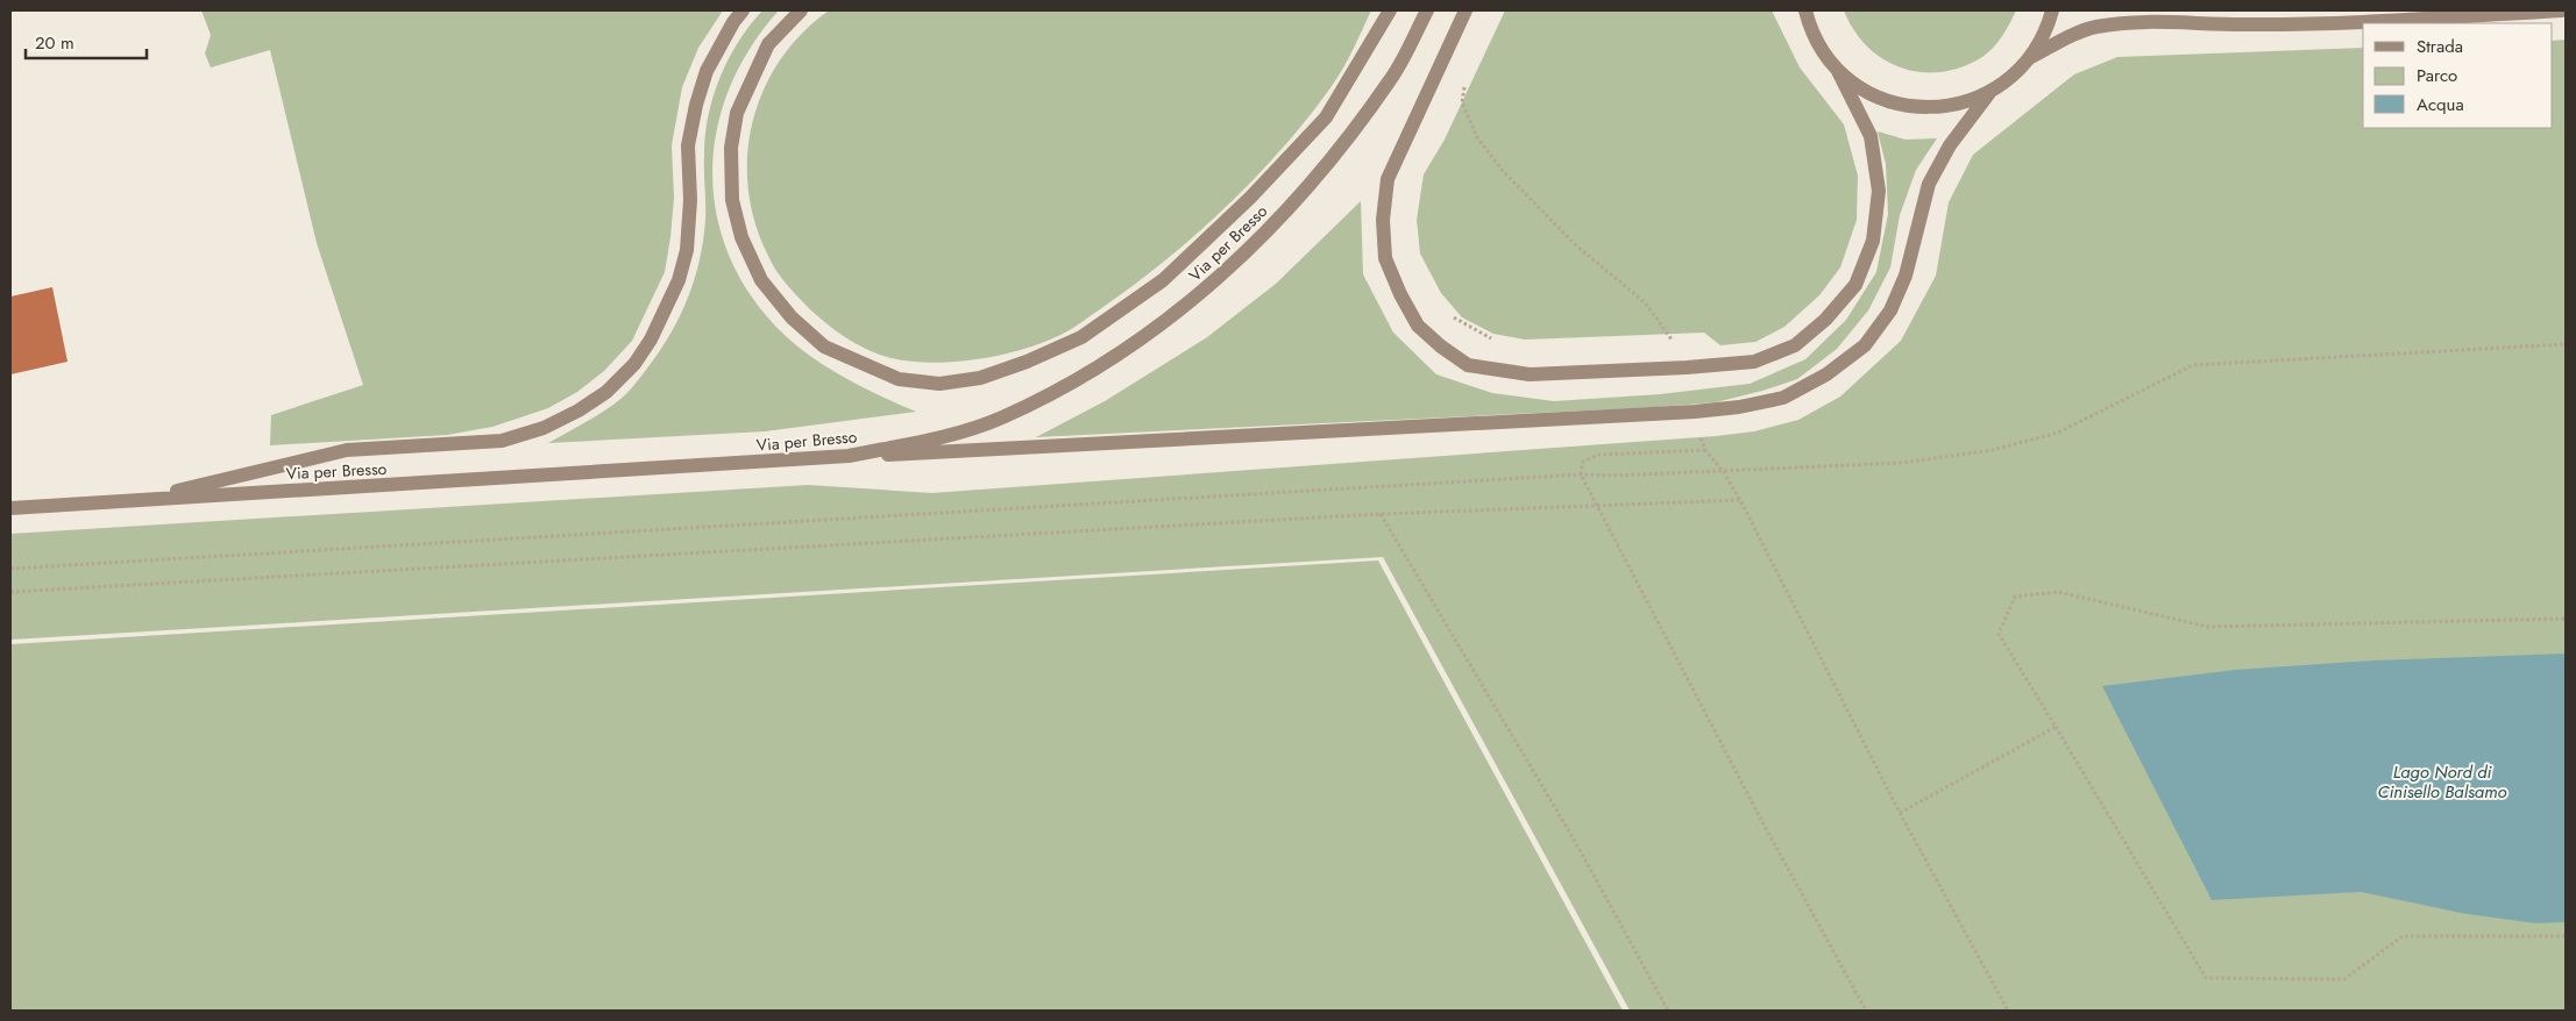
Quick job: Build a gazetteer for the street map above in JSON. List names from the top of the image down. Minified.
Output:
{"streets":{"street":["Via per Bresso"]},"water":["Lago Nord di Cinisello Balsamo"],"legend":["Strada","Parco","Acqua"],"scale_bar":"20 m"}
